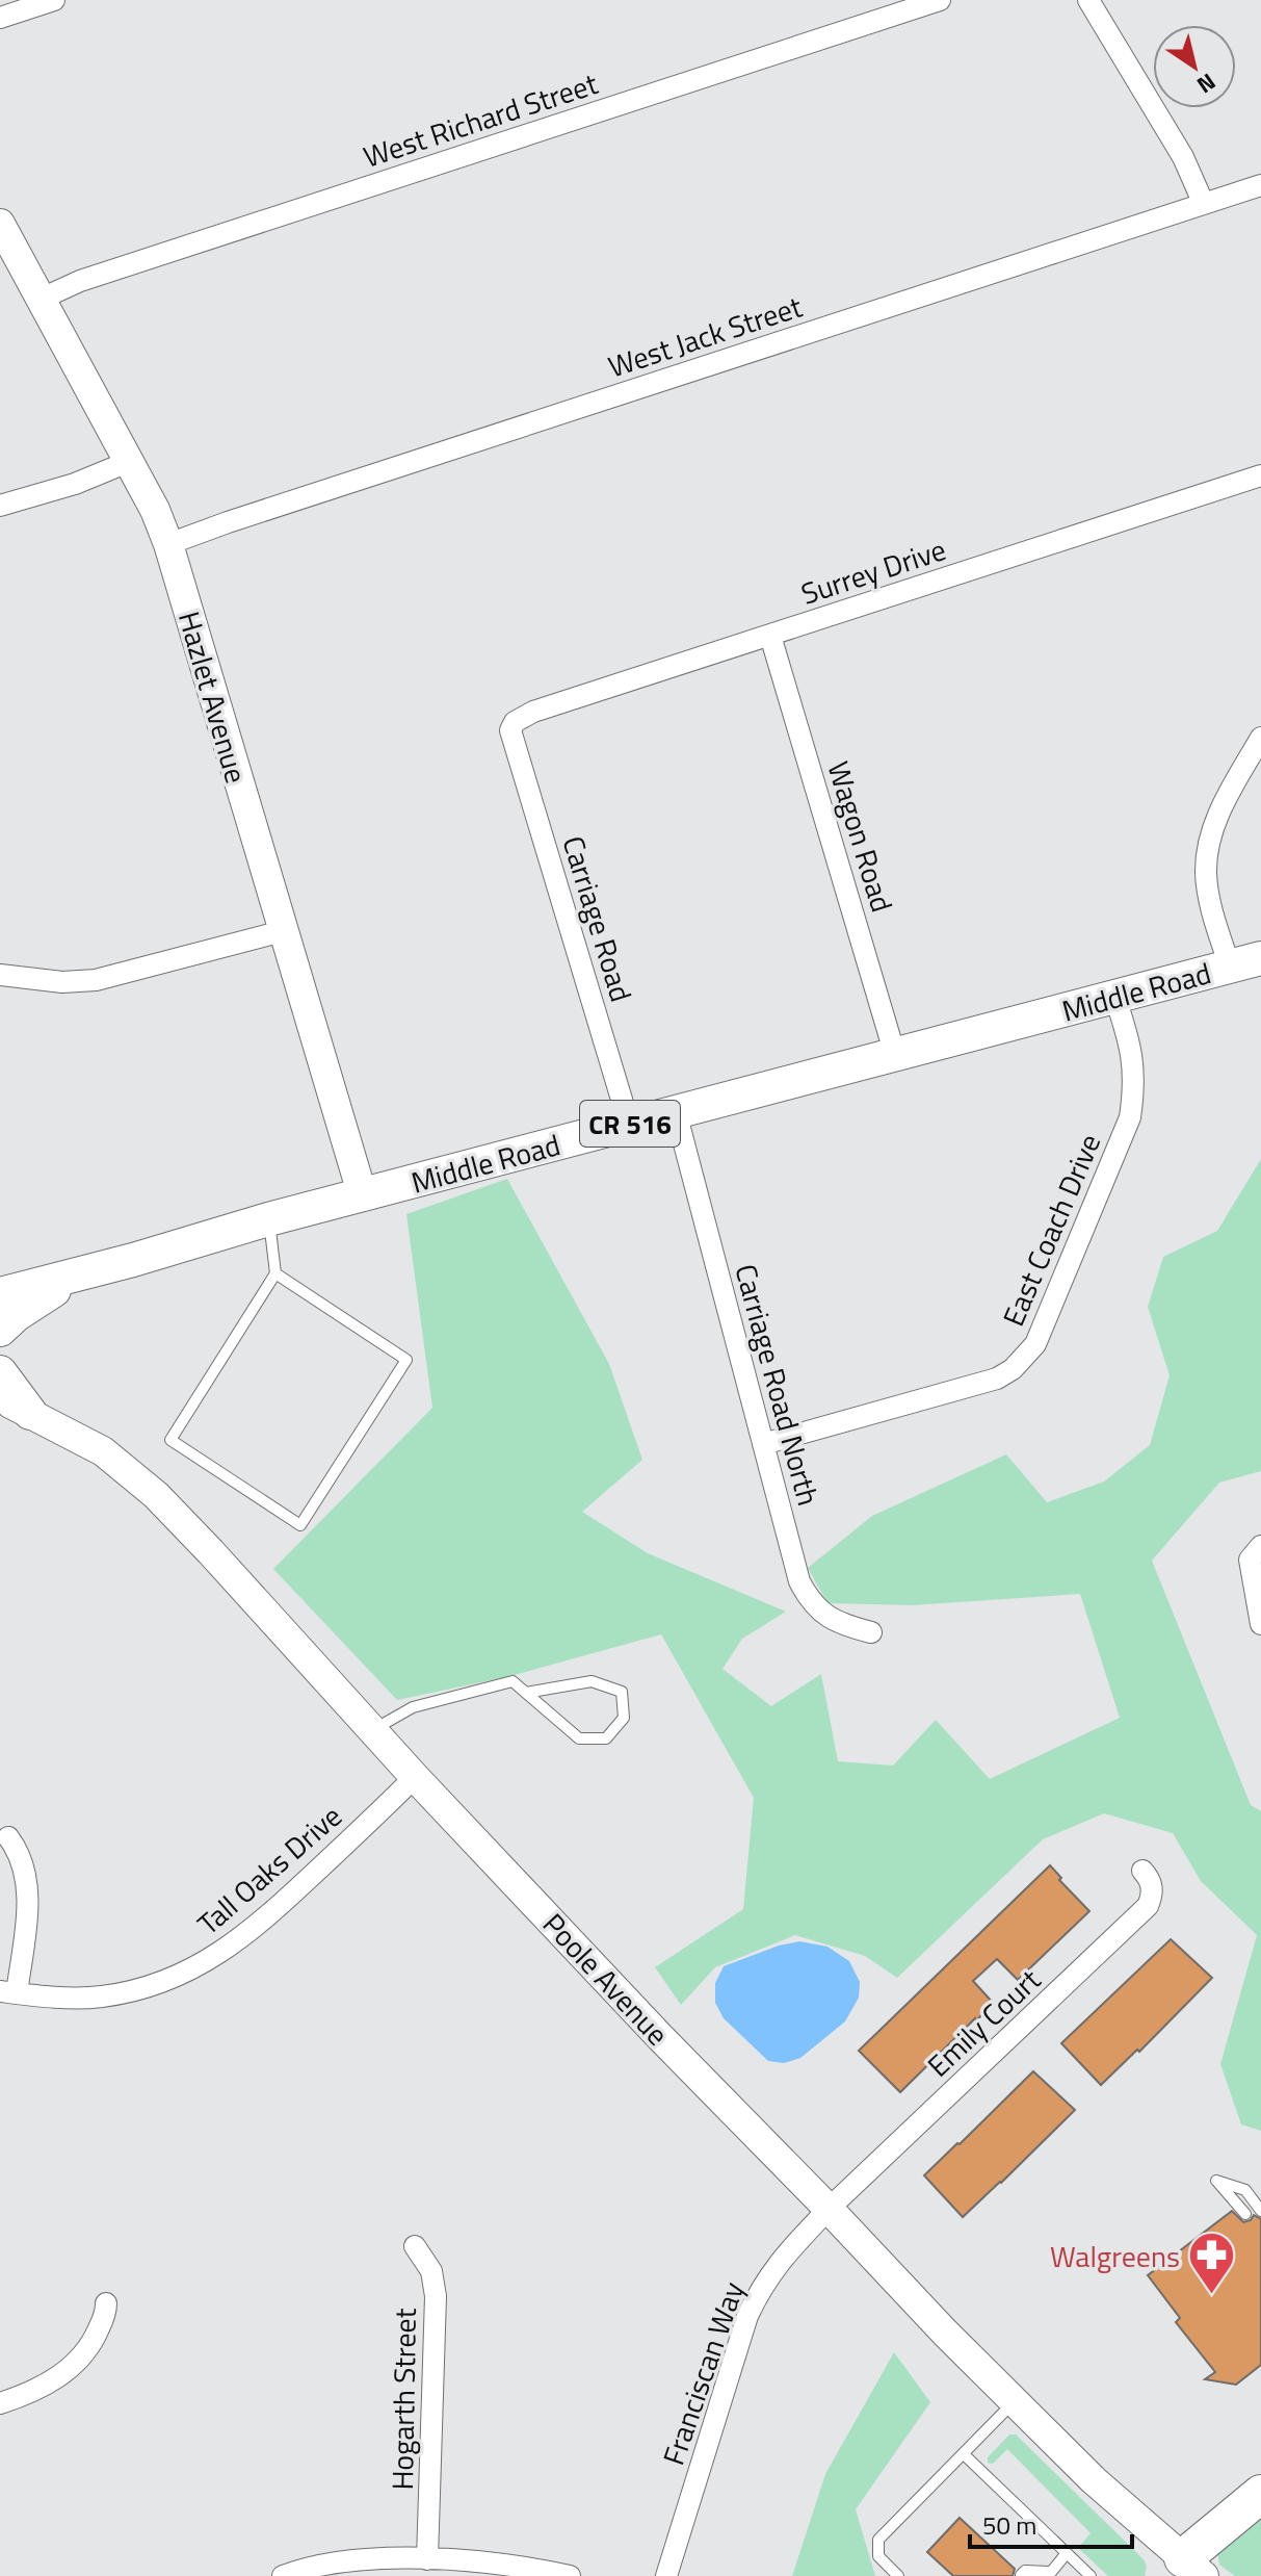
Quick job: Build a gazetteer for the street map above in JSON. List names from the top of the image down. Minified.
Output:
{"streets":{"main road":["Middle Road","CR 516"],"street":["West Richard Street","West Jack Street","Surrey Drive","Hazlet Avenue","Wagon Road","Carriage Road","East Coach Drive","Carriage Road North","Tall Oaks Drive","Poole Avenue","Emily Court","Franciscan Way","Hogarth Street"]},"crossings":[["West Richard Street","Hazlet Avenue"],["West Jack Street","Hazlet Avenue"],["Surrey Drive","Wagon Road"],["Surrey Drive","Carriage Road"],["Hazlet Avenue","Middle Road"],["Wagon Road","Middle Road"],["Carriage Road","Middle Road"],["Middle Road","East Coach Drive"],["Middle Road","Carriage Road North"],["East Coach Drive","Carriage Road North"],["Tall Oaks Drive","Poole Avenue"],["Poole Avenue","Emily Court"],["Poole Avenue","Franciscan Way"],["Emily Court","Franciscan Way"]],"places":{"pharmacy":["Walgreens"]},"scale_bar":"50 m","north":"bottom right"}
